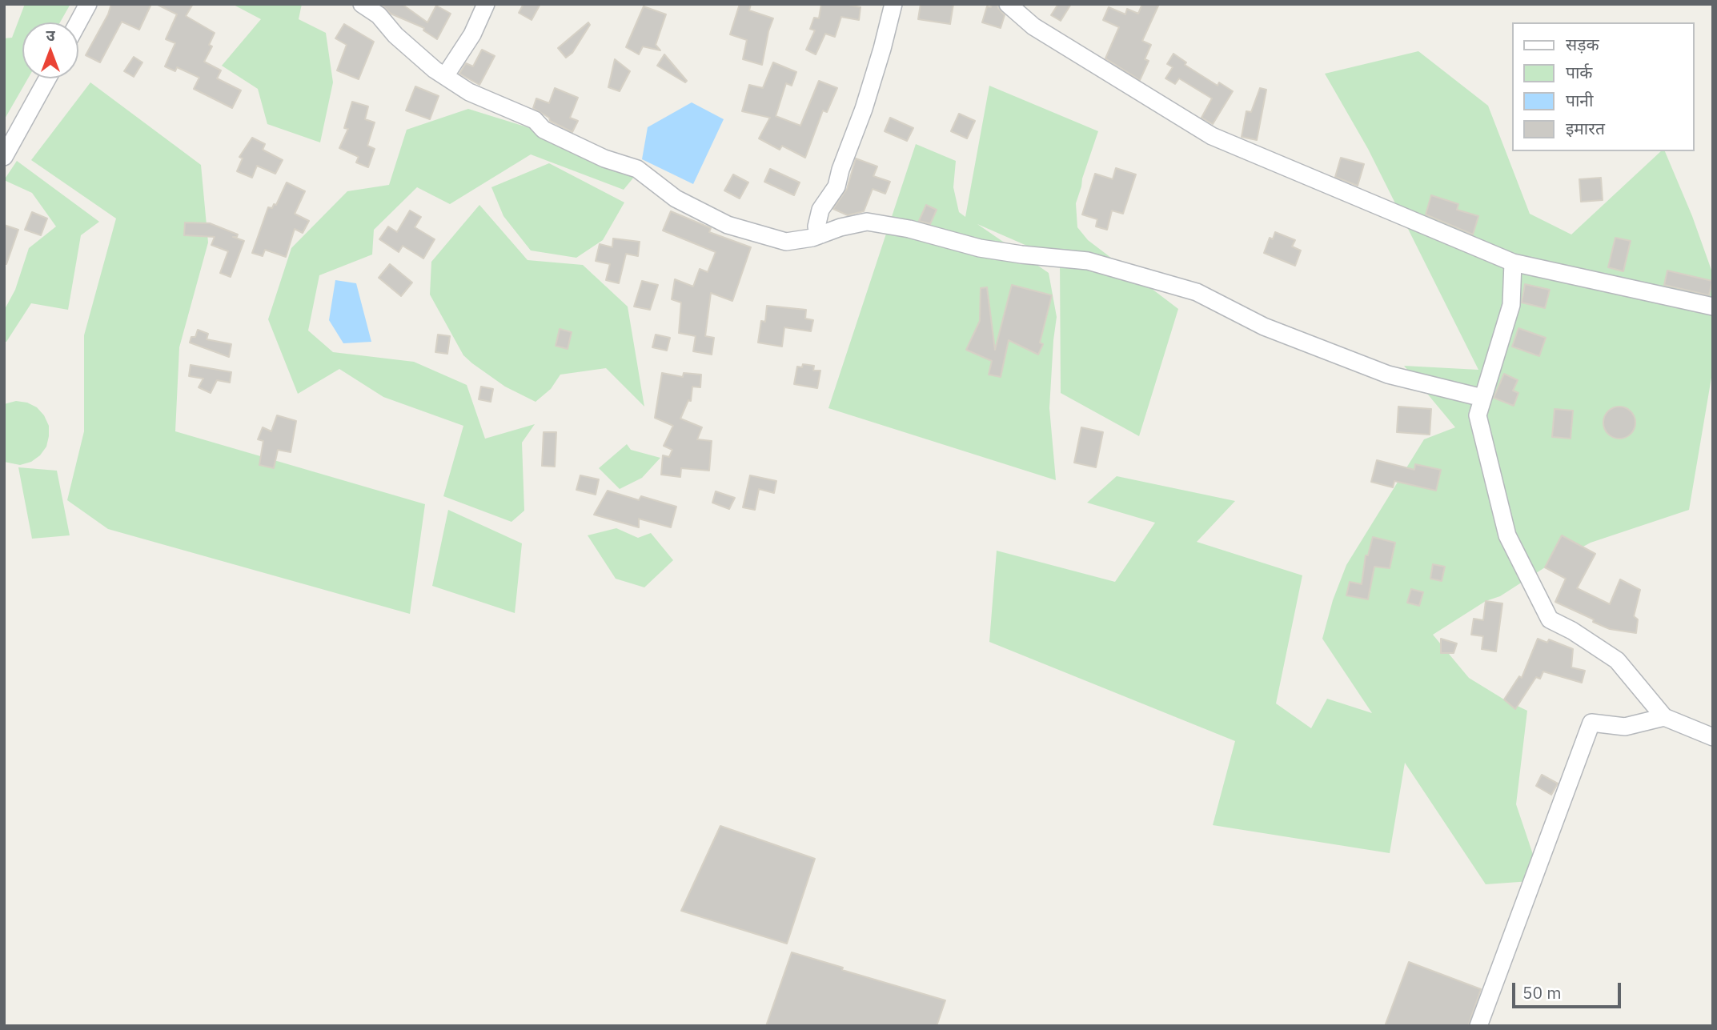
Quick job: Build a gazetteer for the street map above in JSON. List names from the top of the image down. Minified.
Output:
{"legend":["सड़क","पार्क","पानी","इमारत"],"scale_bar":"50 m","north":"top"}
